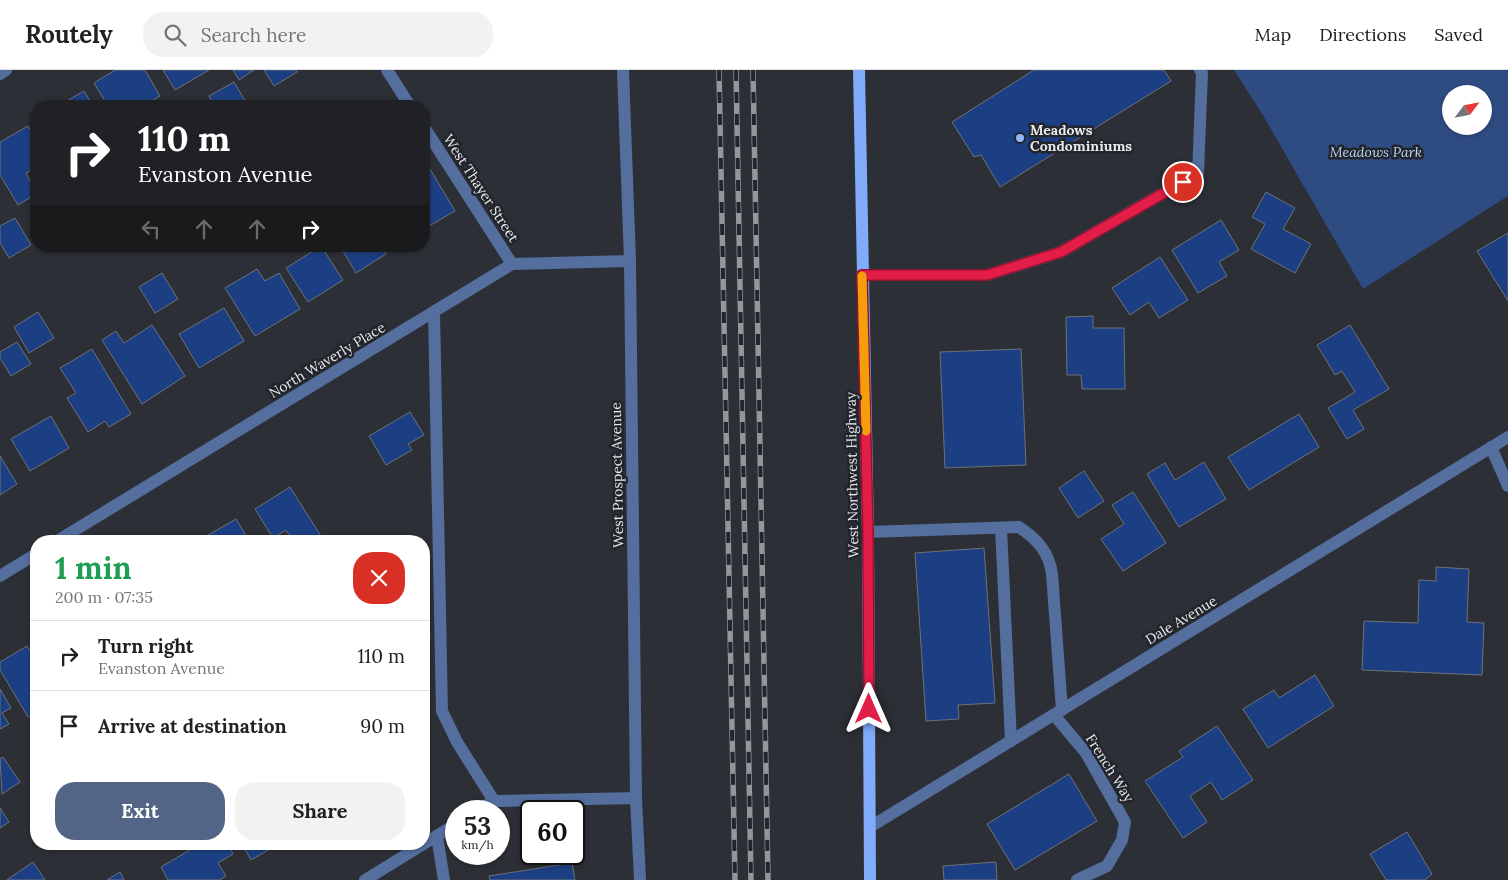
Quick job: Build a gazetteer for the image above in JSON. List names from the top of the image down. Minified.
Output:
{"streets":{"main road":["West Northwest Highway"],"street":["West Thayer Street","North Waverly Place","West Prospect Avenue","Dale Avenue","French Way"]},"crossings":[["West Thayer Street","North Waverly Place"],["West Northwest Highway","Dale Avenue"],["Dale Avenue","French Way"]],"parks":["Meadows Park"],"places":["Meadows Condominiums"],"north":"top right","page":{"header":"Routely","search":"Search here","nav":["Map","Directions","Saved"],"turn":["110 m","Evanston Avenue"],"heading":["1 min","200 m · 07:35"],"list":[{"name":"Turn right","note":"Evanston Avenue","value":"110 m"},{"name":"Arrive at destination","value":"90 m"}],"buttons":["Exit","Share"],"speed":"53 km/h","limit":"60"}}
